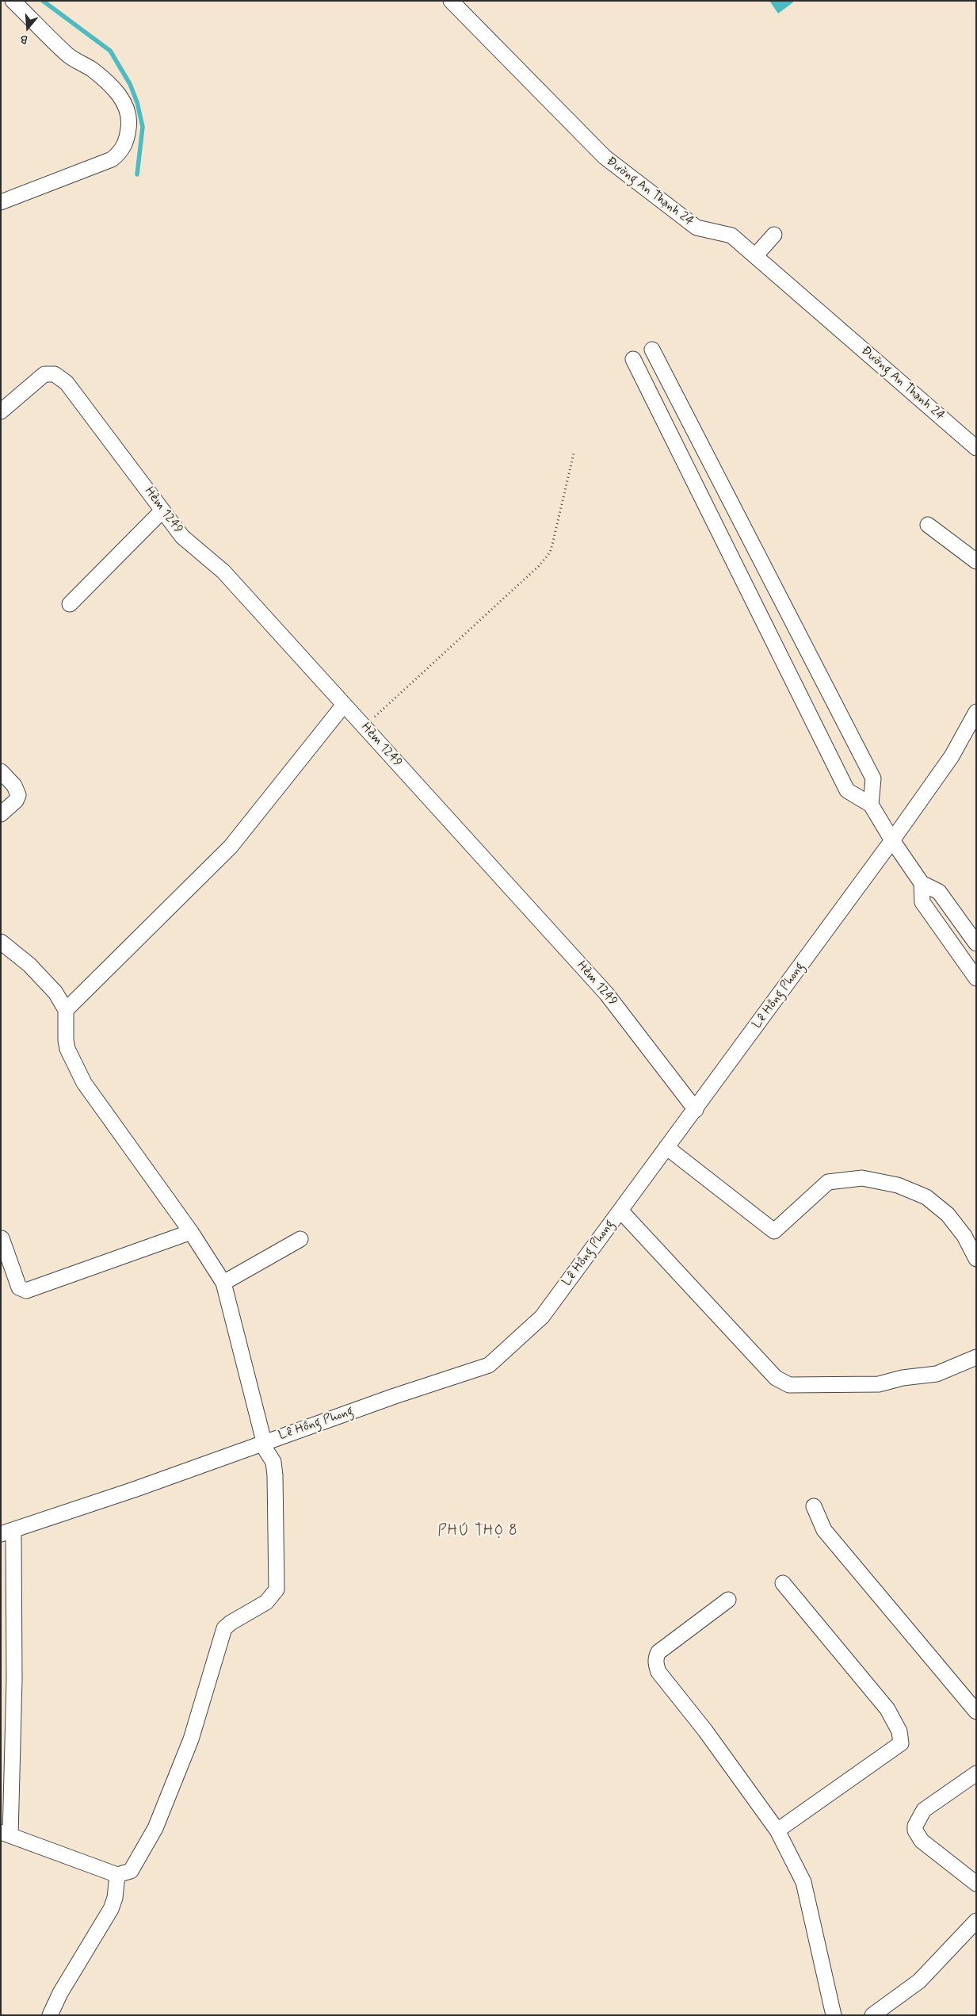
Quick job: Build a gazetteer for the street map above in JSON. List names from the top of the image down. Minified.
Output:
{"streets":{"street":["Đường An Thạnh 24","Hẻm 1249","Lê Hồng Phong"]},"crossings":[["Hẻm 1249","Lê Hồng Phong"]],"districts":["PHÚ THỌ 8"],"north":"bottom"}
